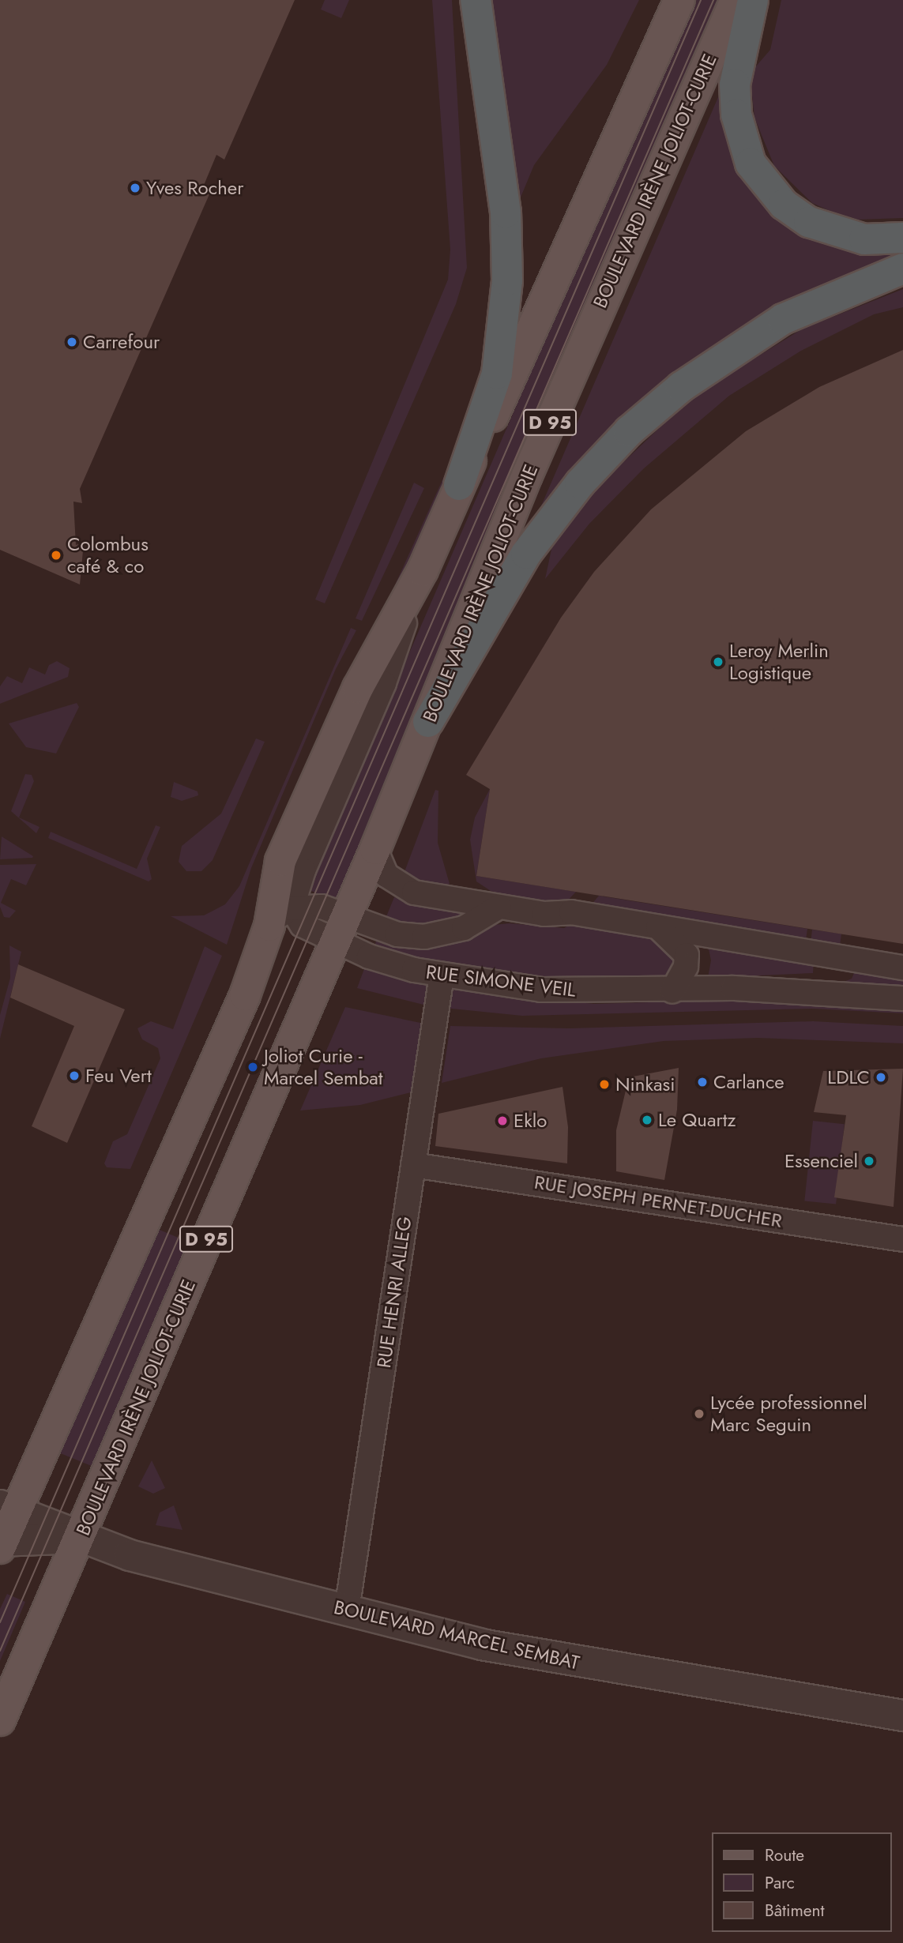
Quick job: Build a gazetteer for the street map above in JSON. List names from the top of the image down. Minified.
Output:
{"streets":{"main road":["BOULEVARD IRÈNE JOLIOT-CURIE","D 95"],"street":["RUE SIMONE VEIL","RUE JOSEPH PERNET-DUCHER","RUE HENRI ALLEG","BOULEVARD MARCEL SEMBAT"]},"crossings":[["BOULEVARD IRÈNE JOLIOT-CURIE","RUE SIMONE VEIL"],["BOULEVARD IRÈNE JOLIOT-CURIE","BOULEVARD MARCEL SEMBAT"],["D 95","BOULEVARD MARCEL SEMBAT"],["RUE SIMONE VEIL","RUE HENRI ALLEG"],["RUE JOSEPH PERNET-DUCHER","RUE HENRI ALLEG"],["RUE HENRI ALLEG","BOULEVARD MARCEL SEMBAT"]],"places":["Yves Rocher","Carrefour","Colombus café & co","Leroy Merlin Logistique","Joliot Curie - Marcel Sembat","Feu Vert","LDLC","Carlance","Ninkasi","Le Quartz","Eklo","Essenciel","Lycée professionnel Marc Seguin"],"legend":["Route","Parc","Bâtiment"]}
